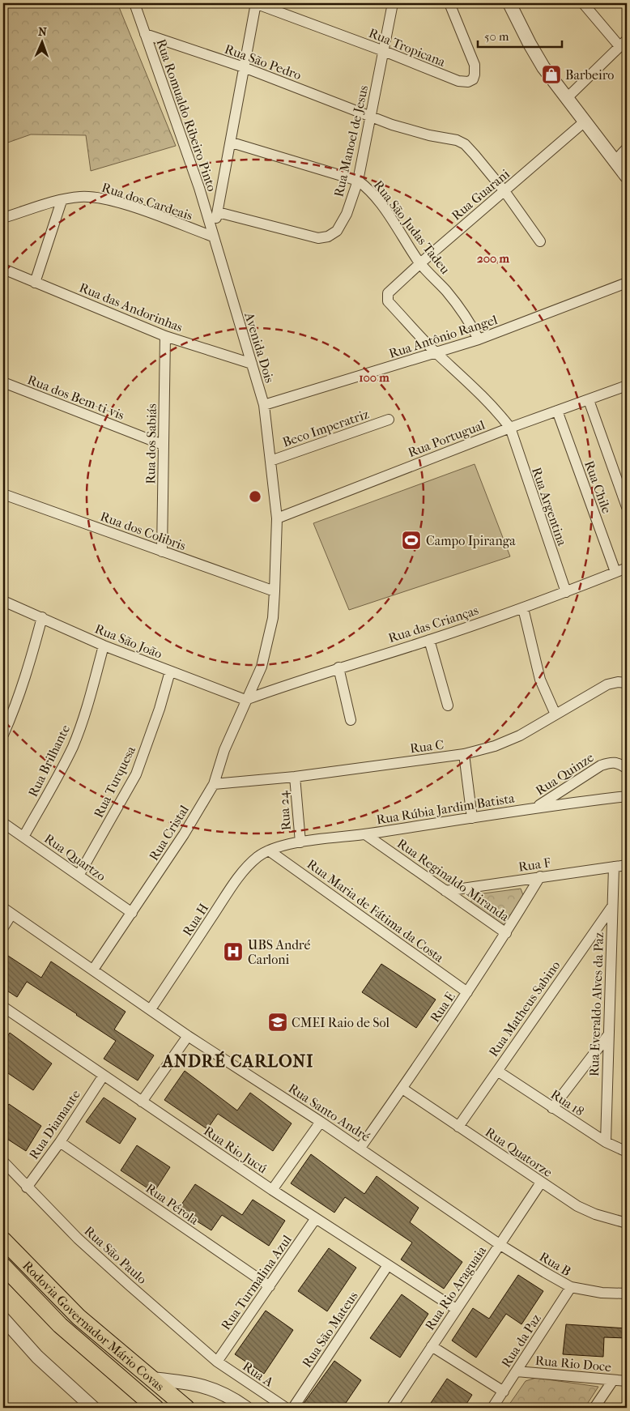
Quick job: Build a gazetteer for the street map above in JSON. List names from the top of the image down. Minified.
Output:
{"streets":{"main road":["Rodovia Governador Mário Covas"],"street":["Rua Tropicana","Rua São Pedro","Rua Romualdo Ribeiro Pinto","Rua Manoel de Jesus","Rua Guarani","Rua dos Cardeais","Rua São Judas Tadeu","Rua das Andorinhas","Rua Antônio Rangel","Avenida Dois","Rua dos Bem-ti-vis","Beco Imperatriz","Rua Portugual","Rua dos Sabiás","Rua Chile","Rua Argentina","Rua dos Colibris","Rua das Crianças","Rua São João","Rua C","Rua Brilhante","Rua Quinze","Rua Turquesa","Rua Rúbia Jardim Batista","Rua 24","Rua Cristal","Rua Quartzo","Rua F","Rua Reginaldo Miranda","Rua Maria de Fátima da Costa","Rua H","Rua Everaldo Alves da Paz","Rua E","Rua Matheus Sabino","Rua 18","Rua Santo André","Rua Diamante","Rua Rio Jucú","Rua Quatorze","Rua Pérola","Rua São Paulo","Rua B","Rua Turmalina Azul","Rua Rio Araguaia","Rua São Mateus","Rua da Paz","Rua Rio Doce","Rua A"]},"crossings":[["Rua Tropicana","Rua Manoel de Jesus"],["Rua Tropicana","Avenida Dois"],["Rua São Pedro","Rua Romualdo Ribeiro Pinto"],["Rua São Pedro","Rua Manoel de Jesus"],["Rua São Pedro","Rua Guarani"],["Rua São Pedro","Avenida Dois"],["Rua Romualdo Ribeiro Pinto","Rua dos Cardeais"],["Rua Romualdo Ribeiro Pinto","Avenida Dois"],["Rua Manoel de Jesus","Rua São Judas Tadeu"],["Rua Manoel de Jesus","Avenida Dois"],["Rua Guarani","Rua São Judas Tadeu"],["Rua Guarani","Rua Argentina"],["Rua dos Cardeais","Avenida Dois"],["Rua São Judas Tadeu","Rua Antônio Rangel"],["Rua São Judas Tadeu","Avenida Dois"],["Rua das Andorinhas","Avenida Dois"],["Rua das Andorinhas","Rua dos Sabiás"],["Rua Antônio Rangel","Avenida Dois"],["Rua Antônio Rangel","Rua Argentina"],["Avenida Dois","Beco Imperatriz"],["Avenida Dois","Rua Portugual"],["Avenida Dois","Rua dos Colibris"],["Avenida Dois","Rua das Crianças"],["Avenida Dois","Rua São João"],["Avenida Dois","Rua Cristal"],["Rua dos Bem-ti-vis","Rua dos Sabiás"],["Rua Portugual","Rua Chile"],["Rua Portugual","Rua Argentina"],["Rua dos Sabiás","Rua dos Colibris"],["Rua Chile","Rua das Crianças"],["Rua Argentina","Rua das Crianças"],["Rua das Crianças","Rua São João"],["Rua das Crianças","Rua Cristal"],["Rua São João","Rua Brilhante"],["Rua São João","Rua Turquesa"],["Rua São João","Rua Cristal"],["Rua C","Rua 24"],["Rua C","Rua Cristal"],["Rua Brilhante","Rua Quartzo"],["Rua Quinze","Rua Rúbia Jardim Batista"],["Rua Turquesa","Rua Quartzo"],["Rua Rúbia Jardim Batista","Rua 24"],["Rua Rúbia Jardim Batista","Rua Reginaldo Miranda"],["Rua Rúbia Jardim Batista","Rua Maria de Fátima da Costa"],["Rua Rúbia Jardim Batista","Rua H"],["Rua Cristal","Rua Quartzo"],["Rua Cristal","Rua Santo André"],["Rua F","Rua Reginaldo Miranda"],["Rua F","Rua Everaldo Alves da Paz"],["Rua F","Rua E"],["Rua Reginaldo Miranda","Rua E"],["Rua Maria de Fátima da Costa","Rua H"],["Rua Maria de Fátima da Costa","Rua E"],["Rua H","Rua Santo André"],["Rua Everaldo Alves da Paz","Rua Matheus Sabino"],["Rua Everaldo Alves da Paz","Rua 18"],["Rua E","Rua Santo André"],["Rua E","Rua Quatorze"],["Rua Matheus Sabino","Rua 18"],["Rua Matheus Sabino","Rua Quatorze"],["Rua Santo André","Rua B"],["Rua Santo André","Rua Rio Araguaia"],["Rua Diamante","Rua Rio Jucú"],["Rua Diamante","Rua Pérola"],["Rua Diamante","Rua São Paulo"],["Rua Rio Jucú","Rua Turmalina Azul"],["Rua Rio Jucú","Rua Rio Araguaia"],["Rua Rio Jucú","Rua São Mateus"],["Rua Quatorze","Rua Rio Araguaia"],["Rua Pérola","Rua Turmalina Azul"],["Rua São Paulo","Rua Turmalina Azul"],["Rua São Paulo","Rua A"],["Rua B","Rua Rio Araguaia"],["Rua B","Rua da Paz"],["Rua Turmalina Azul","Rua A"],["Rua da Paz","Rua Rio Doce"]],"districts":["ANDRÉ CARLONI"],"places":{"shop":["Barbeiro"],"sports":["Campo Ipiranga"],"hospital":["UBS André Carloni"],"school or university":["CMEI Raio de Sol"]},"scale_bar":"50 m","north":"top","rings":["200 m","100 m"]}
